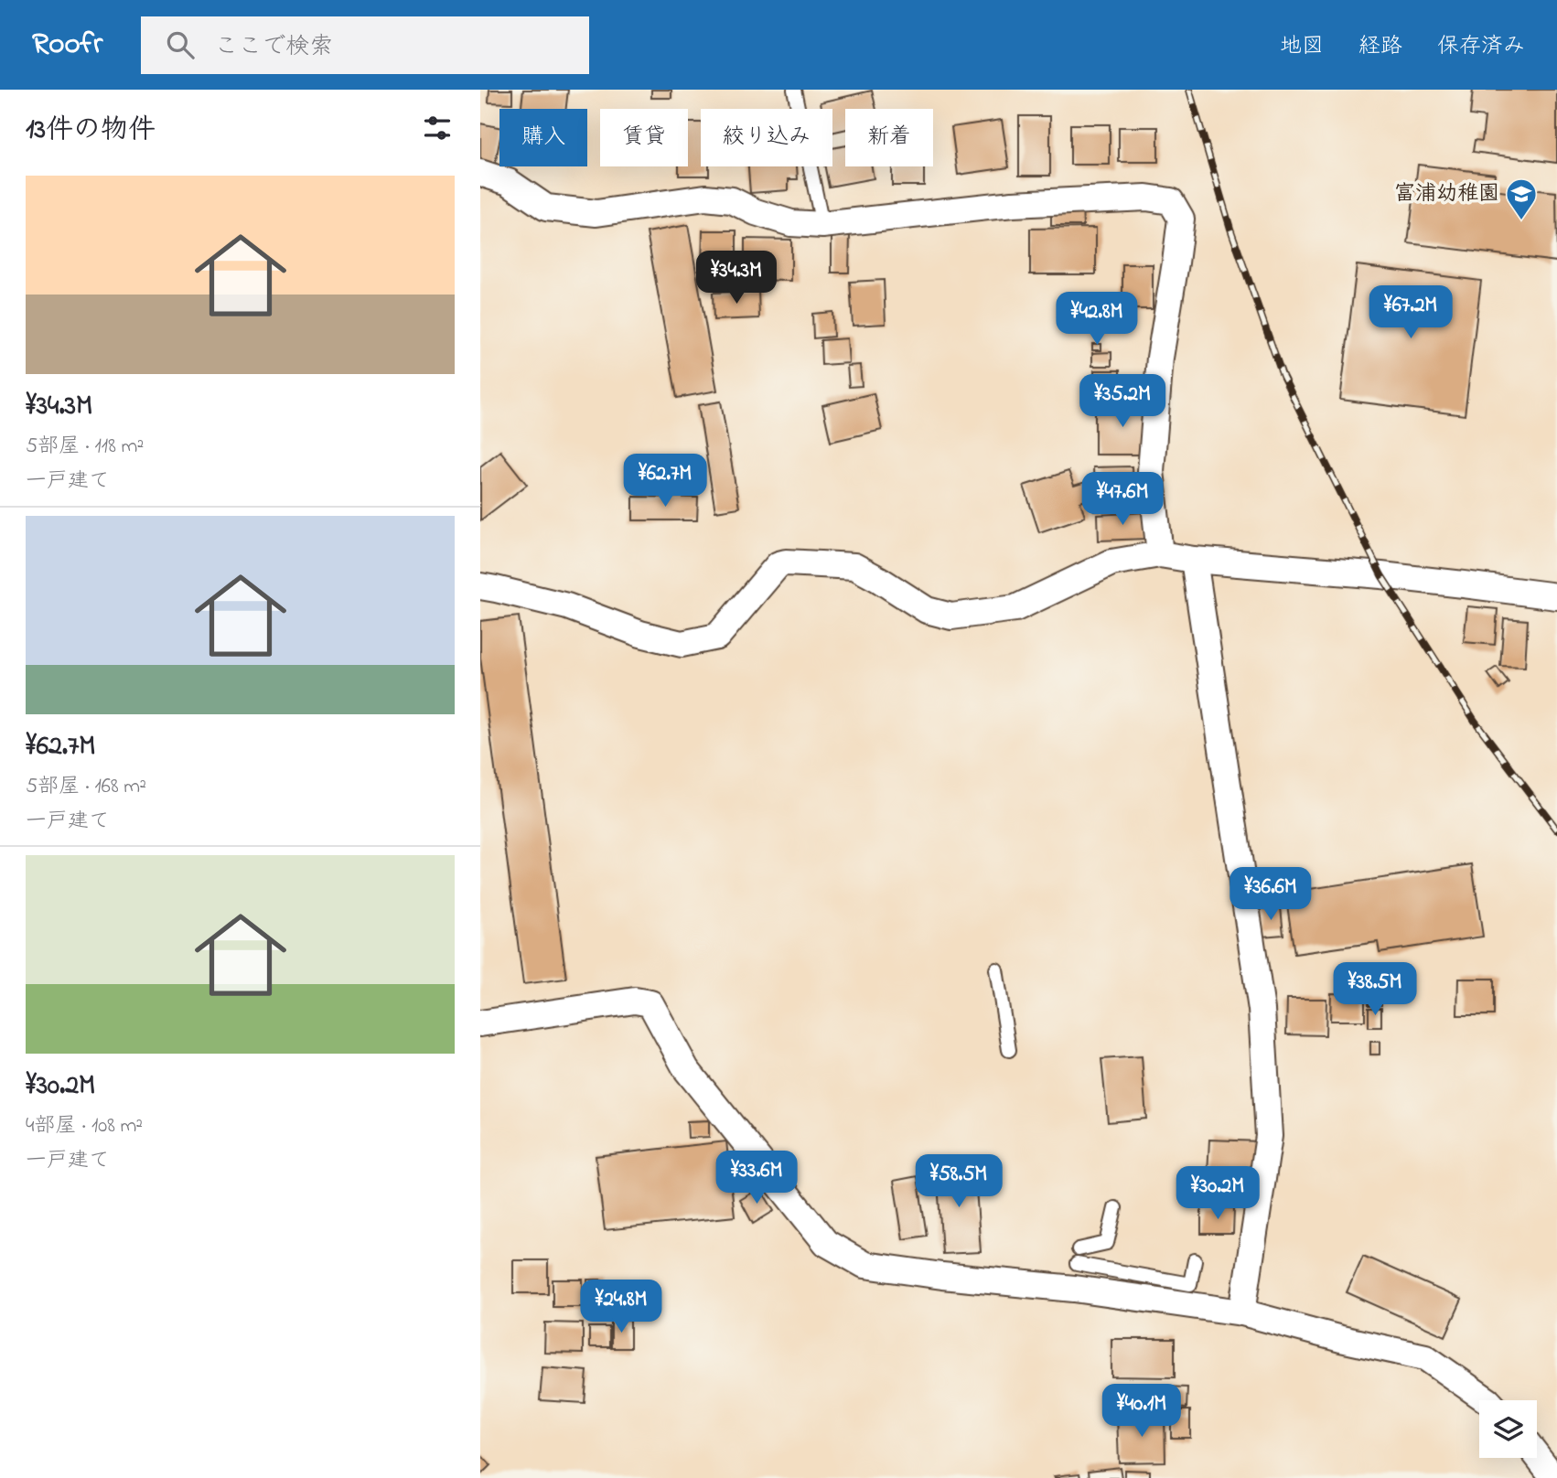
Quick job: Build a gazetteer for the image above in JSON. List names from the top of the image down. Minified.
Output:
{"places":{"school or university":["富浦幼稚園"]},"page":{"header":"Roofr","search":"ここで検索","nav":["地図","経路","保存済み"],"heading":"13件の物件","chip":["購入","賃貸","絞り込み","新着"],"list":[{"name":"¥34.3M","note":"5部屋 · 118 m² · 一戸建て"},{"name":"¥62.7M","note":"5部屋 · 168 m² · 一戸建て"},{"name":"¥30.2M","note":"4部屋 · 108 m² · 一戸建て"}],"price":["¥34.3M","¥67.2M","¥42.8M","¥35.2M","¥62.7M","¥47.6M","¥36.6M","¥38.5M","¥33.6M","¥58.5M","¥30.2M","¥24.8M","¥40.1M"]}}
